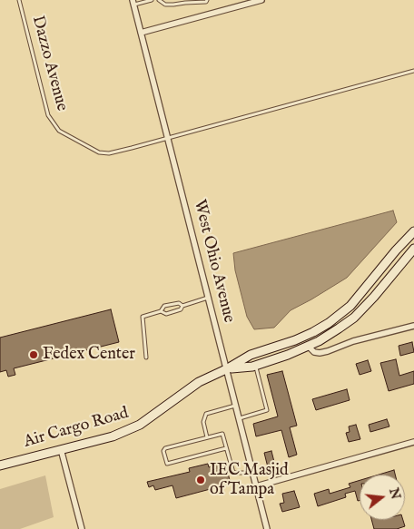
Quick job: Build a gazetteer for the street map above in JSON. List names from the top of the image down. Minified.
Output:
{"streets":{"street":["West Ohio Avenue","Air Cargo Road"],"lane":["Dazzo Avenue"]},"crossings":[["Dazzo Avenue","West Ohio Avenue"],["West Ohio Avenue","Air Cargo Road"]],"places":["Fedex Center","IEC Masjid of Tampa"],"north":"right"}
